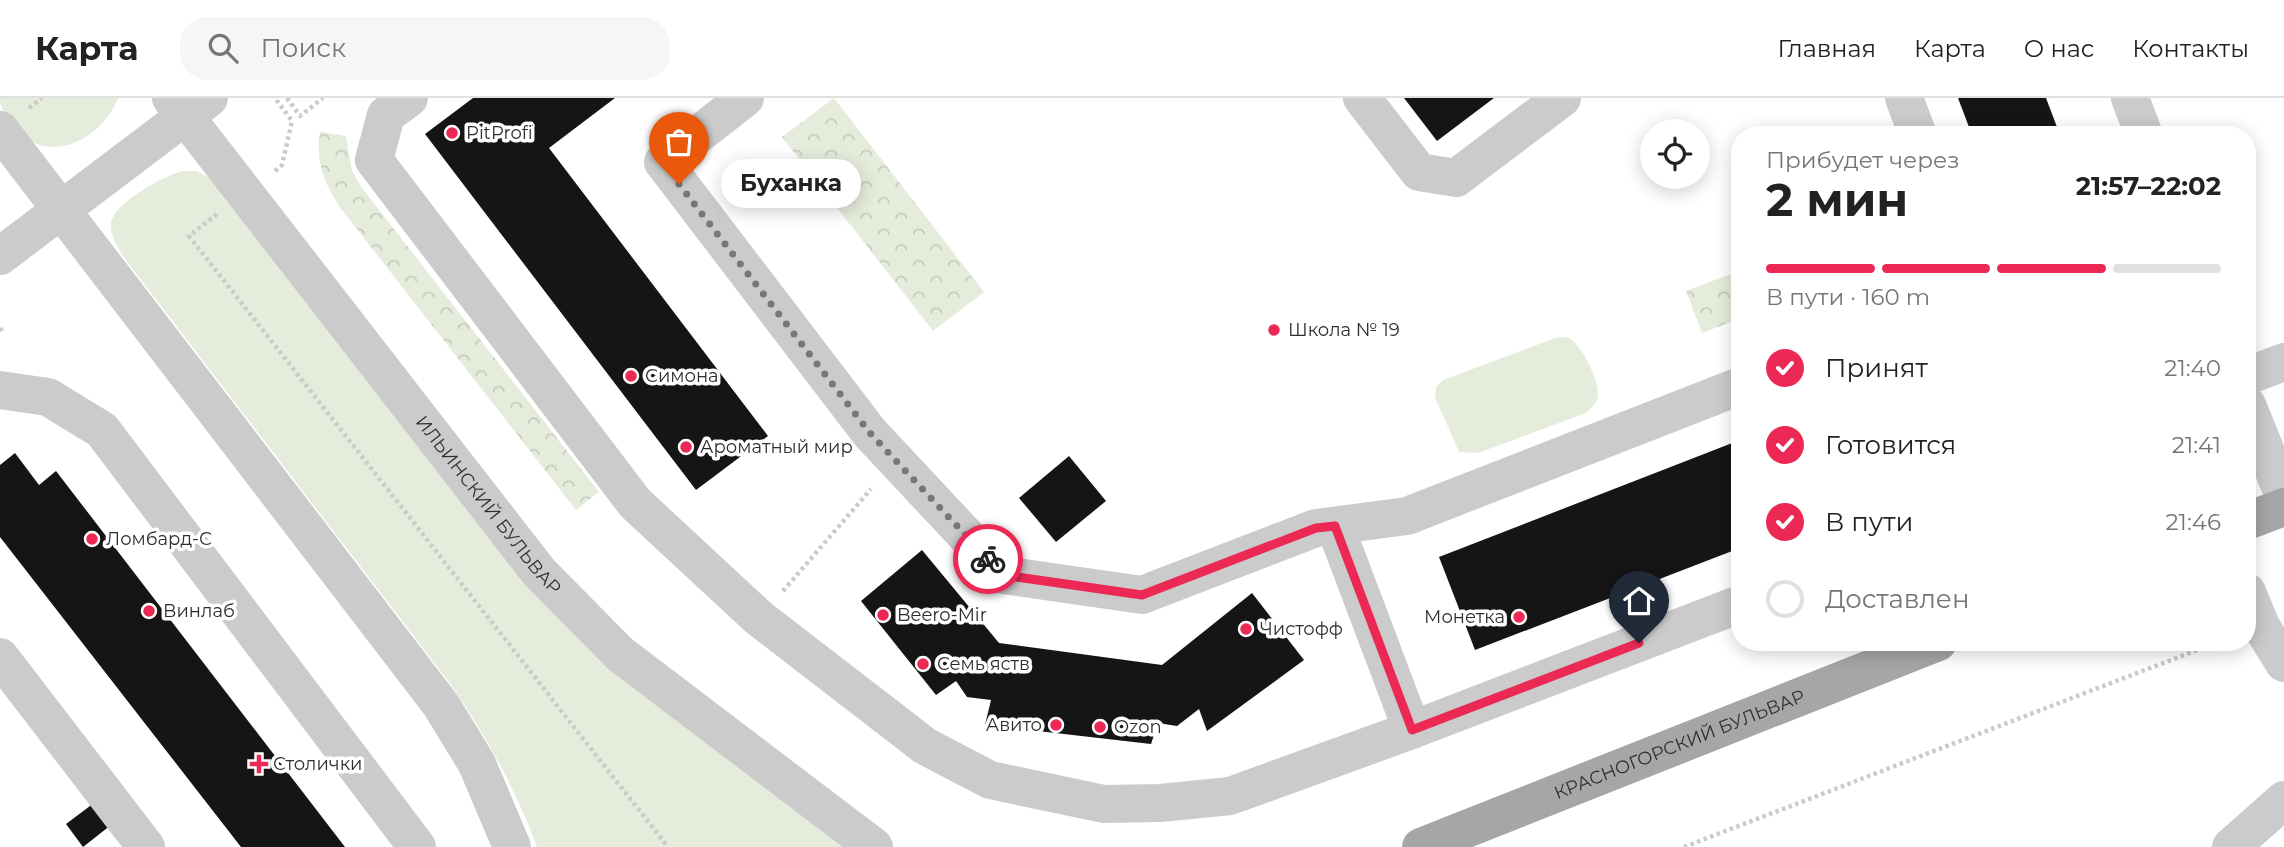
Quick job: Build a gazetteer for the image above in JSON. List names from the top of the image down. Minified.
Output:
{"streets":{"main road":["КРАСНОГОРСКИЙ БУЛЬВАР"],"street":["ИЛЬИНСКИЙ БУЛЬВАР"]},"places":{"other":["PitProfi","Буханка","Школа № 19","Симона","Ароматный мир","Ломбард-С","Винлаб","Beero-Mir","Монетка","Чистофф","Семь яств","Авито","Ozon"],"health":["Столички"]},"page":{"header":"Карта","search":"Поиск","nav":["Главная","Карта","О нас","Контакты"],"heading":["2 мин","Прибудет через","21:57–22:02"],"bubble":"Буханка","bar":"В пути · 160 m","list":[["Принят","21:40"],["Готовится","21:41"],["В пути","21:46"],"Доставлен"]}}
